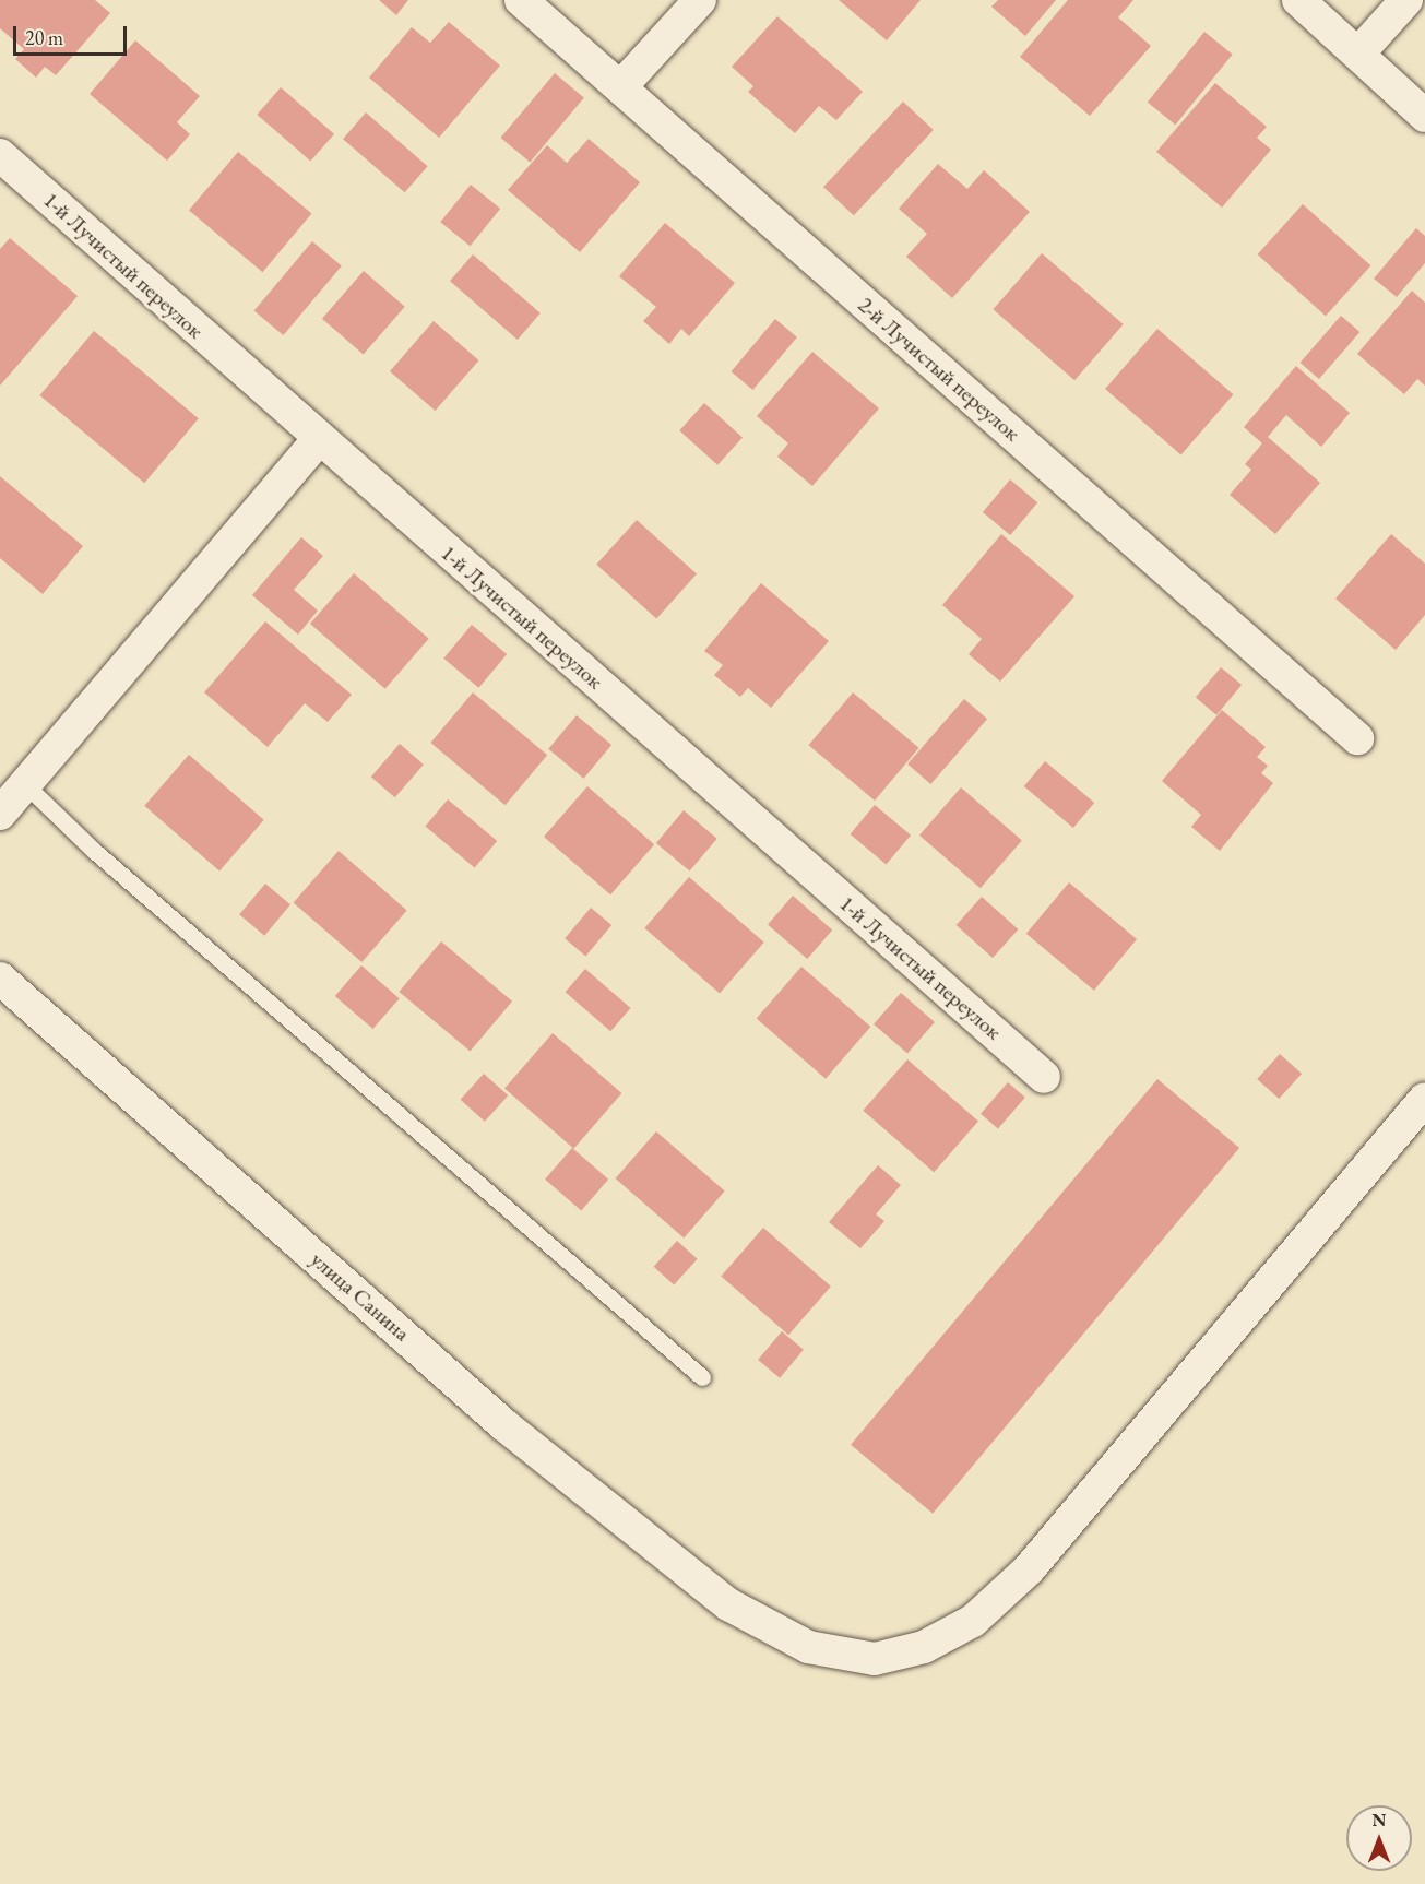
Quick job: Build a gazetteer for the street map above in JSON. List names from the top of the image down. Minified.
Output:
{"streets":{"street":["1-й Лучистый переулок","2-й Лучистый переулок","улица Санина"]},"scale_bar":"20 m","north":"top"}
